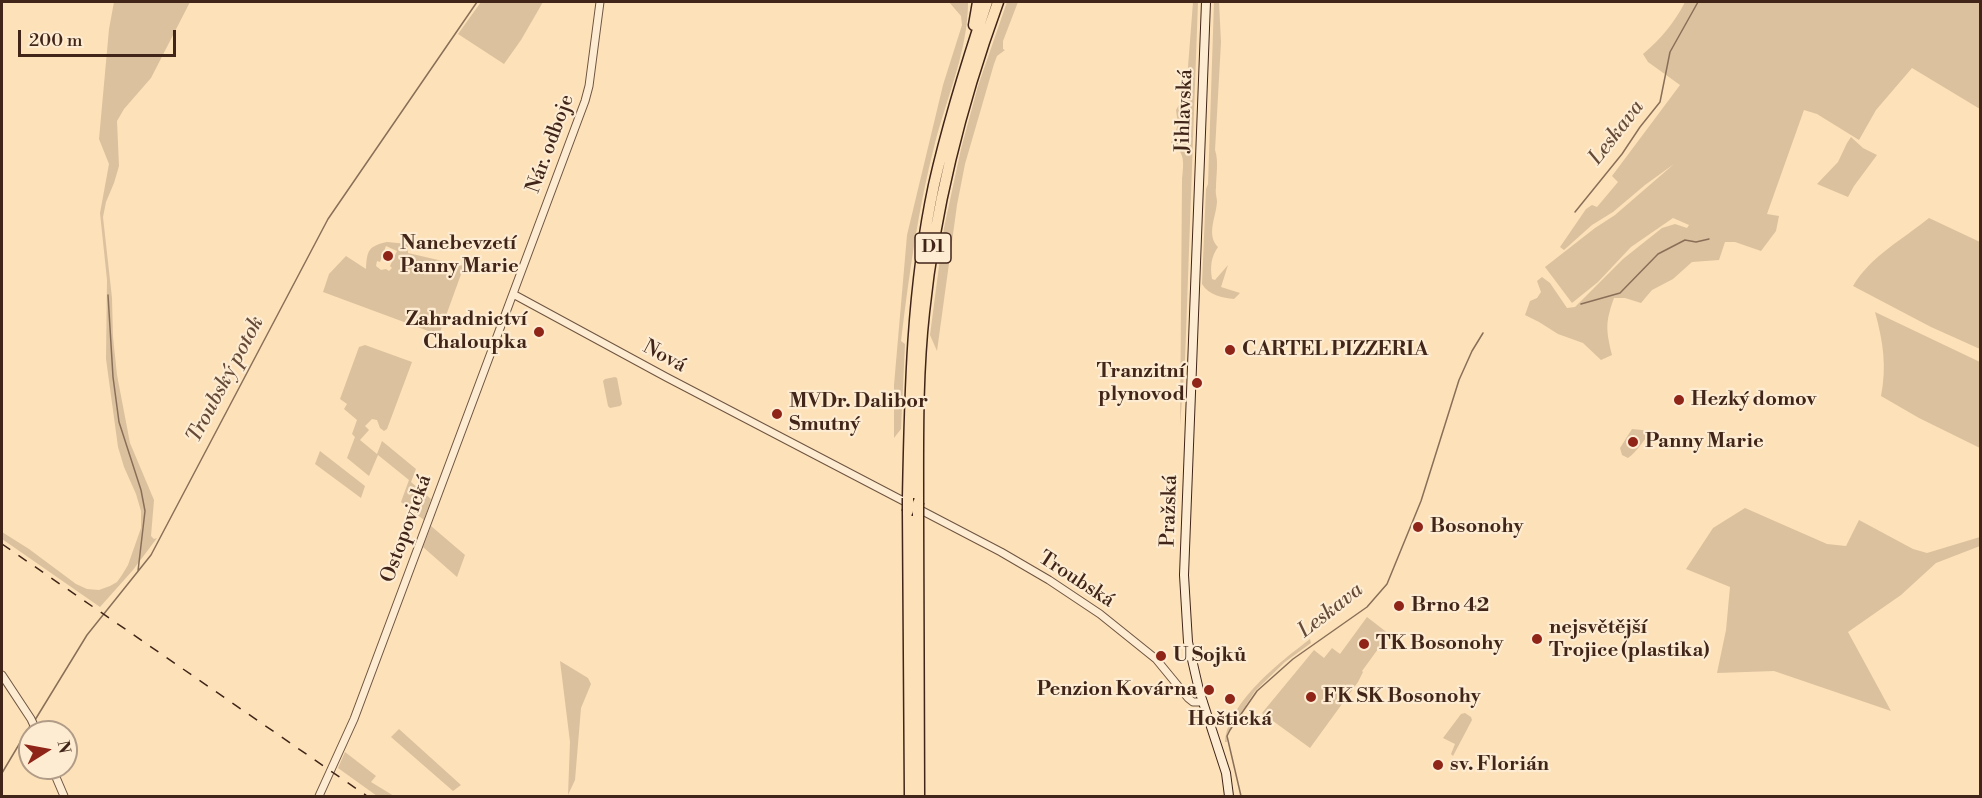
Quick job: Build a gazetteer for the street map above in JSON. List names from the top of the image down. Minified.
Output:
{"streets":{"highway":["D1"],"main road":["Jihlavská","Pražská"],"street":["Nár. odboje","Nová","Ostopovická","Troubská"]},"crossings":[["Jihlavská","Pražská"],["Nár. odboje","Nová"],["Nár. odboje","Ostopovická"],["D1","Nová"],["D1","Troubská"],["Nová","Ostopovická"],["Nová","Troubská"],["Pražská","Troubská"]],"water":["Leskava","Troubský potok"],"places":["Nanebevzetí Panny Marie","Zahradnictví Chaloupka","CARTEL PIZZERIA","Tranzitní plynovod","Hezký domov","MVDr. Dalibor Smutný","Panny Marie","Bosonohy","Brno 42","nejsvětější Trojice (plastika)","TK Bosonohy","U Sojků","Penzion Kovárna","FK SK Bosonohy","Hoštická","sv. Florián"],"scale_bar":"200 m","north":"right"}
